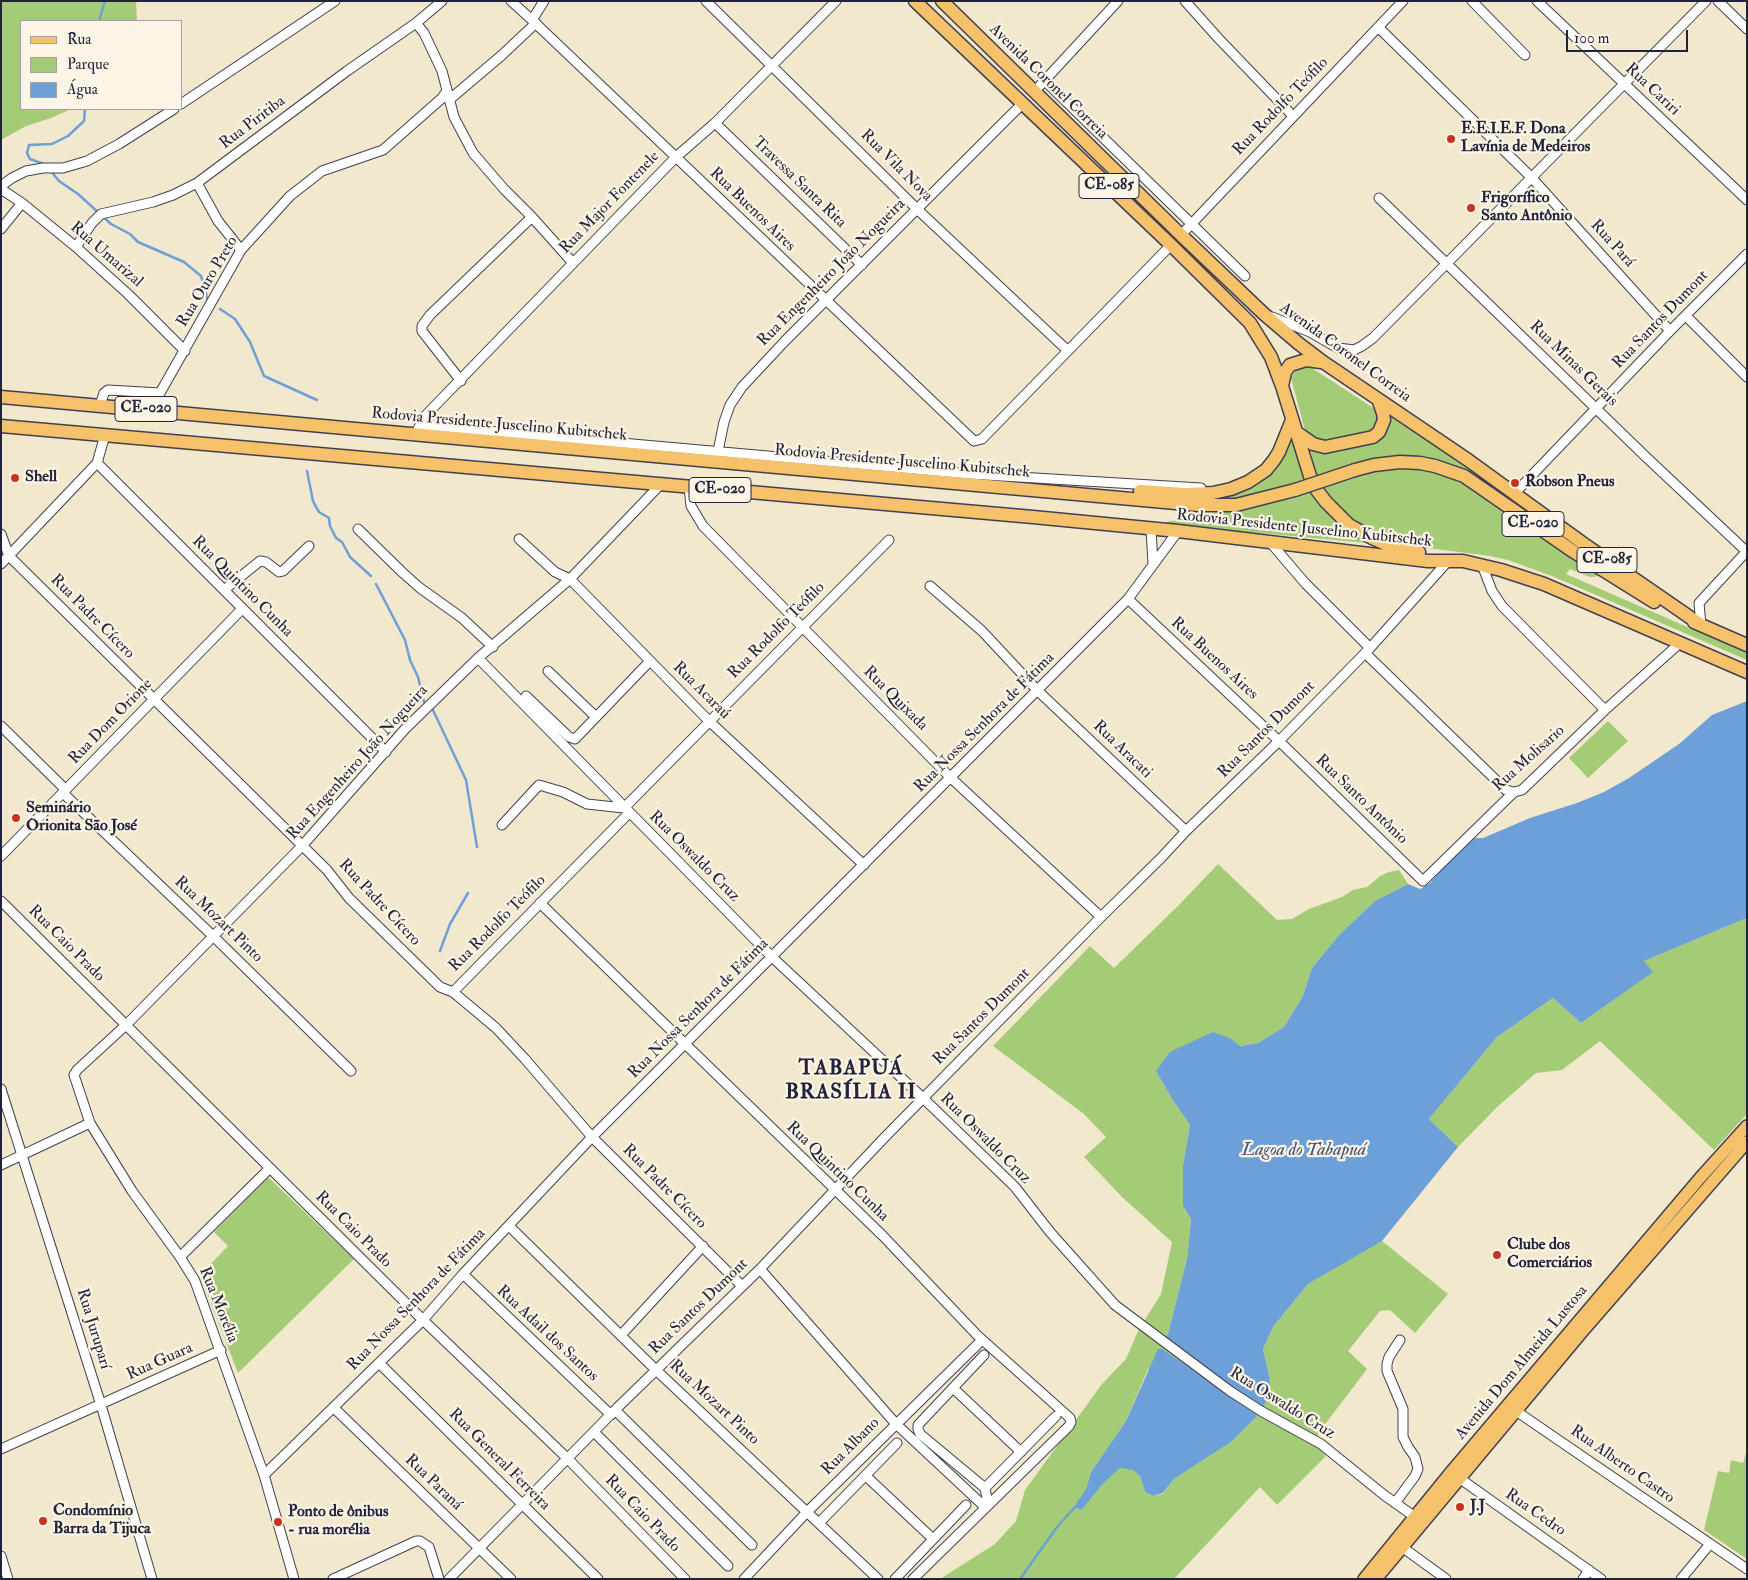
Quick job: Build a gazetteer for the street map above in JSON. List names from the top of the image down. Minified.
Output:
{"streets":{"highway":["Avenida Coronel Correia","CE-085","CE-020","Rodovia Presidente Juscelino Kubitschek"],"main road":["Avenida Dom Almeida Lustosa"],"street":["Rua Cariri","Rua Rodolfo Teófilo","Rua Piritiba","Rua Vila Nova","Travessa Santa Rita","Rua Major Fontenele","Rua Buenos Aires","Rua Pará","Rua Umarizal","Rua Engenheiro João Nogueira","Rua Ouro Preto","Rua Santos Dumont","Rua Minas Gerais","Rua Quintino Cunha","Rua Padre Cícero","Rua Acaraú","Rua Quixada","Rua Dom Orione","Rua Nossa Senhora de Fátima","Rua Aracati","Rua Molisario","Rua Santo Antônio","Rua Oswaldo Cruz","Rua Mozart Pinto","Rua Caio Prado","Rua Morélia","Rua Juruparí","Rua Adail dos Santos","Rua Guara","Rua Albano","Rua General Ferreira","Rua Alberto Castro","Rua Paraná","Rua Cedro"]},"crossings":[["Avenida Coronel Correia","Rua Rodolfo Teófilo"],["Avenida Coronel Correia","Rua Engenheiro João Nogueira"],["Avenida Coronel Correia","Rua Santos Dumont"],["Avenida Coronel Correia","Rodovia Presidente Juscelino Kubitschek"],["Rua Rodolfo Teófilo","Rua Pará"],["Rua Rodolfo Teófilo","Rua Quintino Cunha"],["Rua Rodolfo Teófilo","Rua Padre Cícero"],["Rua Rodolfo Teófilo","Rua Acaraú"],["Rua Rodolfo Teófilo","Rua Quixada"],["Rua Rodolfo Teófilo","Rua Oswaldo Cruz"],["Rua Piritiba","Rua Umarizal"],["Rua Vila Nova","Rua Major Fontenele"],["Rua Vila Nova","Rua Buenos Aires"],["Rua Vila Nova","Rua Engenheiro João Nogueira"],["Travessa Santa Rita","Rua Major Fontenele"],["Travessa Santa Rita","Rua Engenheiro João Nogueira"],["Rua Major Fontenele","Rua Buenos Aires"],["Rua Major Fontenele","Rodovia Presidente Juscelino Kubitschek"],["Rua Buenos Aires","Rua Engenheiro João Nogueira"],["Rua Buenos Aires","Rua Ouro Preto"],["Rua Buenos Aires","Rua Santos Dumont"],["Rua Buenos Aires","Rua Nossa Senhora de Fátima"],["Rua Buenos Aires","Rua Santo Antônio"],["Rua Pará","Rua Santos Dumont"],["Rua Umarizal","Rua Ouro Preto"],["Rua Engenheiro João Nogueira","Rodovia Presidente Juscelino Kubitschek"],["Rua Engenheiro João Nogueira","Rua Quintino Cunha"],["Rua Engenheiro João Nogueira","Rua Padre Cícero"],["Rua Engenheiro João Nogueira","Rua Acaraú"],["Rua Engenheiro João Nogueira","Rua Oswaldo Cruz"],["Rua Engenheiro João Nogueira","Rua Mozart Pinto"],["Rua Engenheiro João Nogueira","Rua Caio Prado"],["Rua Engenheiro João Nogueira","Rua Morélia"],["Rua Ouro Preto","Rodovia Presidente Juscelino Kubitschek"],["Rua Santos Dumont","Rua Minas Gerais"],["Rua Santos Dumont","Rodovia Presidente Juscelino Kubitschek"],["Rua Santos Dumont","Rua Quintino Cunha"],["Rua Santos Dumont","Rua Padre Cícero"],["Rua Santos Dumont","Rua Quixada"],["Rua Santos Dumont","Rua Aracati"],["Rua Santos Dumont","Rua Santo Antônio"],["Rua Santos Dumont","Rua Oswaldo Cruz"],["Rua Santos Dumont","Rua Mozart Pinto"],["Rua Santos Dumont","Rua Caio Prado"],["Rua Santos Dumont","Rua Adail dos Santos"],["Rua Santos Dumont","Rua General Ferreira"],["Rua Santos Dumont","Rua Paraná"],["Rodovia Presidente Juscelino Kubitschek","Rua Quixada"],["Rodovia Presidente Juscelino Kubitschek","Rua Nossa Senhora de Fátima"],["Rodovia Presidente Juscelino Kubitschek","Rua Molisario"],["Rua Quintino Cunha","Rua Dom Orione"],["Rua Quintino Cunha","Rua Nossa Senhora de Fátima"],["Rua Quintino Cunha","Rua Albano"],["Rua Padre Cícero","Rua Dom Orione"],["Rua Padre Cícero","Rua Nossa Senhora de Fátima"],["Rua Acaraú","Rua Nossa Senhora de Fátima"],["Rua Quixada","Rua Nossa Senhora de Fátima"],["Rua Dom Orione","Rua Mozart Pinto"],["Rua Nossa Senhora de Fátima","Rua Aracati"],["Rua Nossa Senhora de Fátima","Rua Oswaldo Cruz"],["Rua Nossa Senhora de Fátima","Rua Mozart Pinto"],["Rua Nossa Senhora de Fátima","Rua Caio Prado"],["Rua Nossa Senhora de Fátima","Rua Morélia"],["Rua Nossa Senhora de Fátima","Rua Adail dos Santos"],["Rua Nossa Senhora de Fátima","Rua General Ferreira"],["Rua Nossa Senhora de Fátima","Rua Paraná"],["Rua Molisario","Rua Santo Antônio"],["Rua Oswaldo Cruz","Avenida Dom Almeida Lustosa"],["Rua Mozart Pinto","Rua Albano"],["Rua Caio Prado","Rua Morélia"],["Rua Morélia","Rua Guara"],["Rua Juruparí","Rua Guara"],["Avenida Dom Almeida Lustosa","Rua Alberto Castro"],["Avenida Dom Almeida Lustosa","Rua Cedro"]],"districts":["TABAPUÁ BRASÍLIA II"],"water":["Lagoa do Tabapuá"],"places":["E.E.I.E.F. Dona Lavínia de Medeiros","Frigorífico Santo Antônio","Shell","Robson Pneus","Seminário Orionita São José","Clube dos Comerciários","J.J","Condomínio Barra da Tijuca","Ponto de ônibus - rua morélia"],"legend":["Rua","Parque","Água"],"scale_bar":"100 m"}
